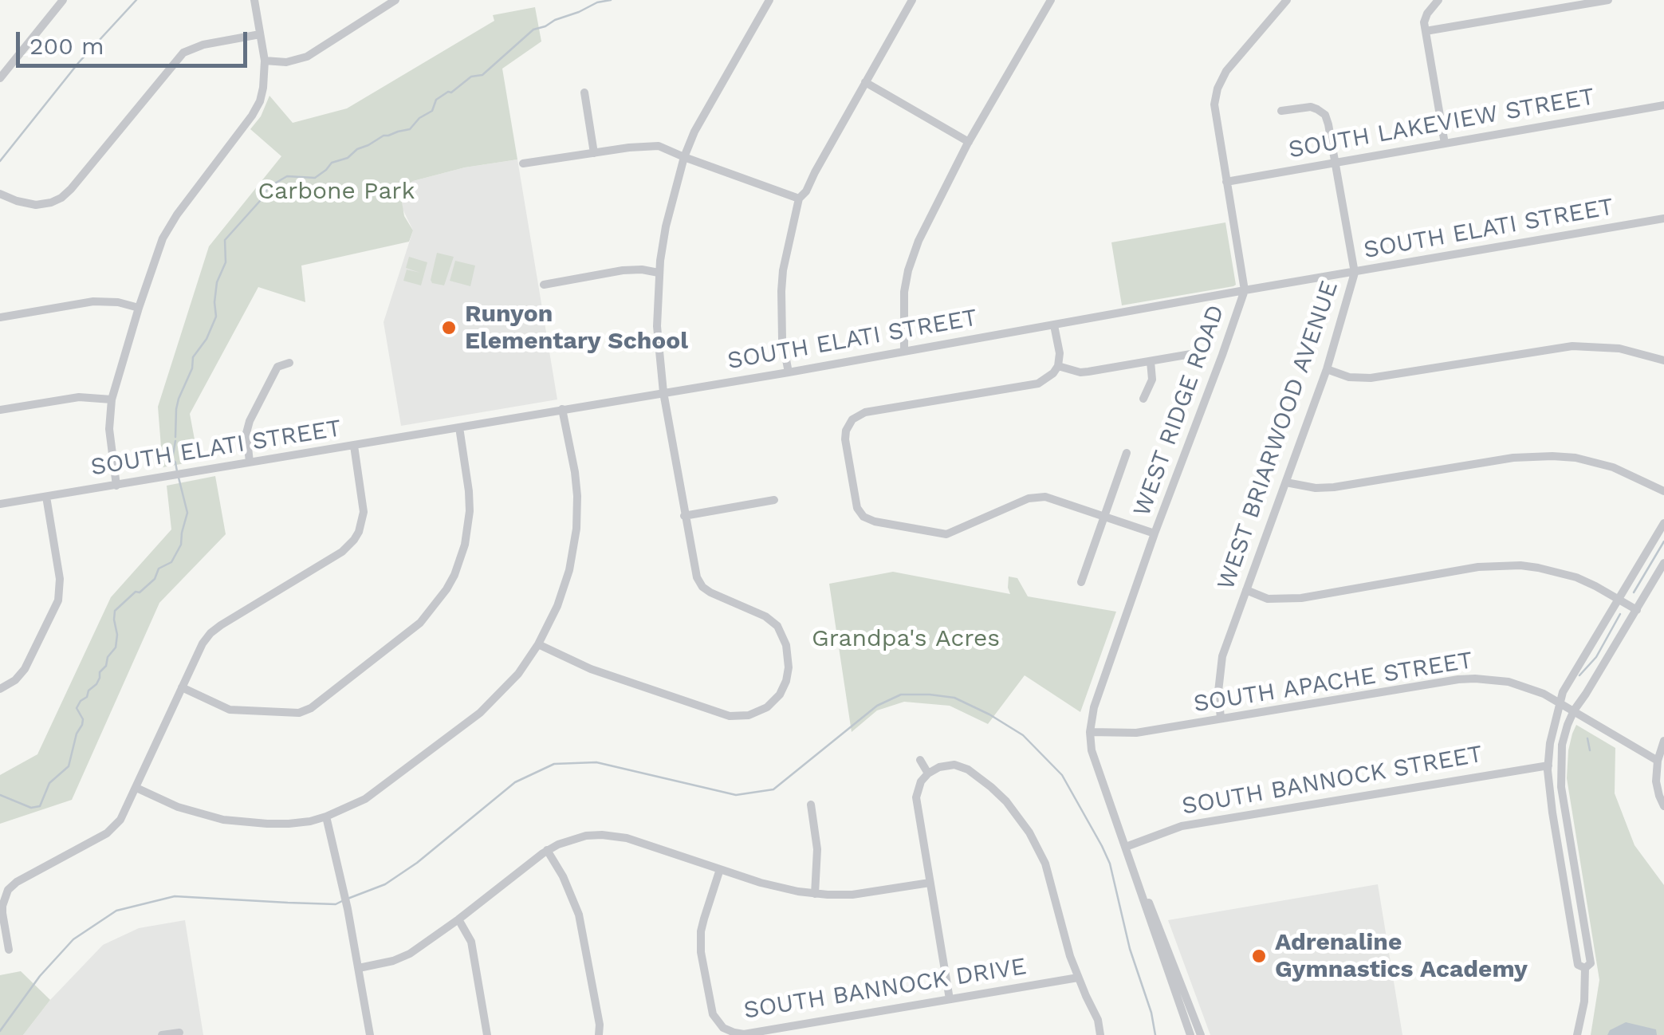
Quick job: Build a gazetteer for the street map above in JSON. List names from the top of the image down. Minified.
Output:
{"streets":{"street":["SOUTH LAKEVIEW STREET","SOUTH ELATI STREET","WEST RIDGE ROAD","WEST BRIARWOOD AVENUE","SOUTH APACHE STREET","SOUTH BANNOCK STREET","SOUTH BANNOCK DRIVE"]},"crossings":[["SOUTH LAKEVIEW STREET","WEST RIDGE ROAD"],["SOUTH LAKEVIEW STREET","WEST BRIARWOOD AVENUE"],["SOUTH ELATI STREET","WEST RIDGE ROAD"],["SOUTH ELATI STREET","WEST BRIARWOOD AVENUE"],["WEST RIDGE ROAD","SOUTH APACHE STREET"],["WEST RIDGE ROAD","SOUTH BANNOCK STREET"],["WEST BRIARWOOD AVENUE","SOUTH APACHE STREET"]],"parks":["Carbone Park","Grandpa's Acres"],"places":["Runyon Elementary School","Adrenaline Gymnastics Academy"],"scale_bar":"200 m"}
